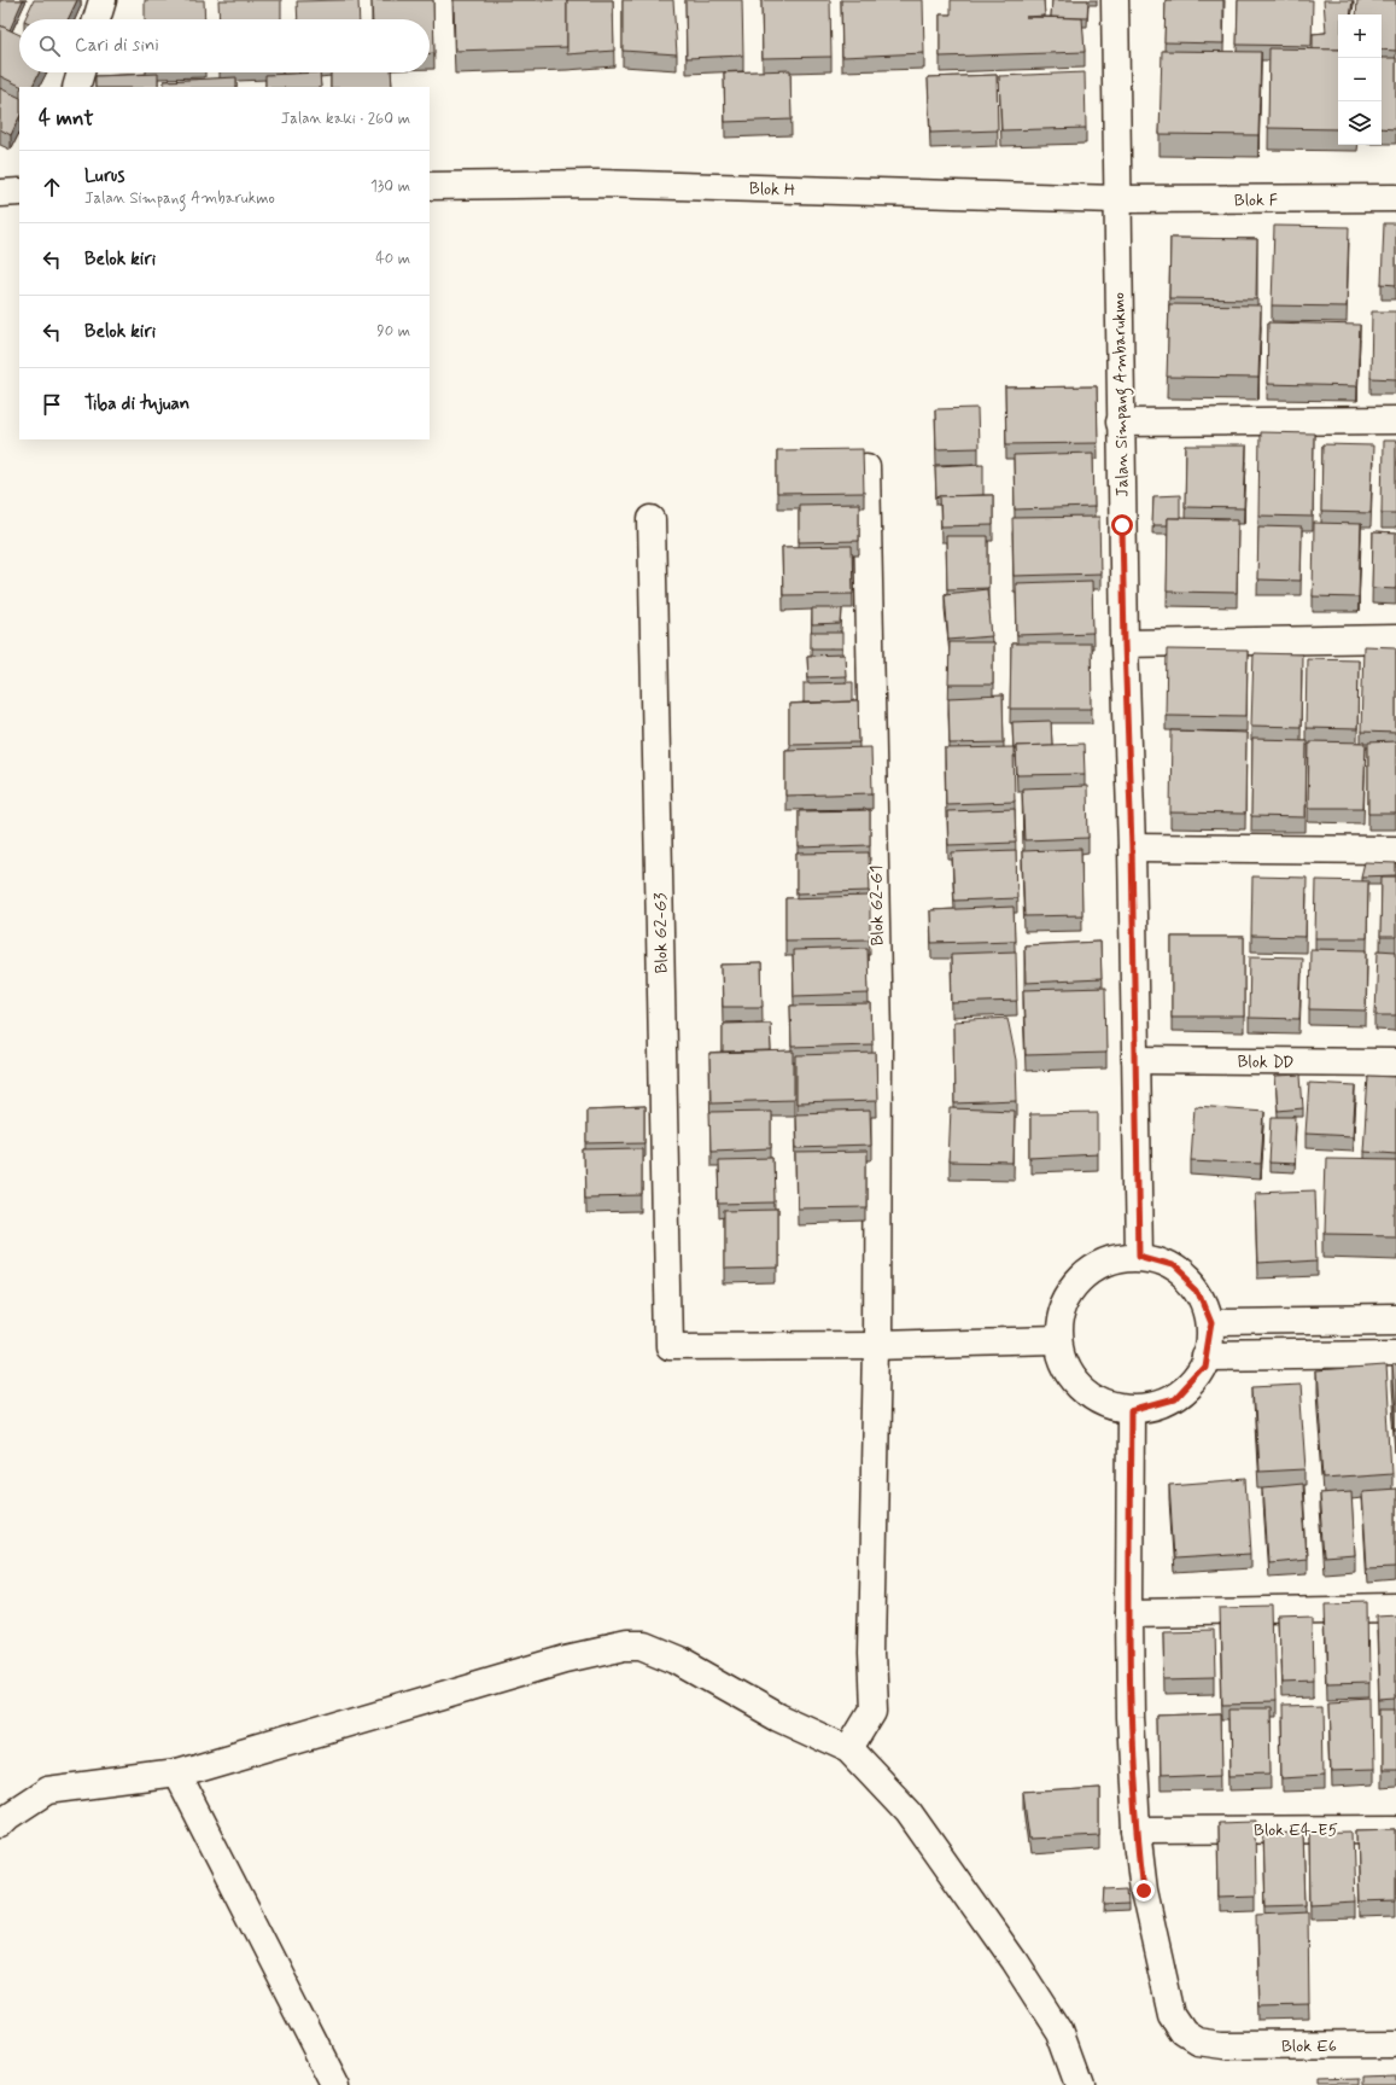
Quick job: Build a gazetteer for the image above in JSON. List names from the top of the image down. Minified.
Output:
{"streets":{"street":["Blok H","Blok F","Jalan Simpang Ambarukmo","Blok G2-G1","Blok G2-G3","Blok DD","Blok E4-E5","Blok E6"]},"crossings":[["Blok H","Blok F"],["Blok H","Jalan Simpang Ambarukmo"],["Blok F","Jalan Simpang Ambarukmo"],["Jalan Simpang Ambarukmo","Blok DD"],["Jalan Simpang Ambarukmo","Blok E6"],["Blok G2-G1","Blok G2-G3"],["Blok E4-E5","Blok E6"]],"page":{"map_buttons":["+","−"],"search":"Cari di sini","heading":["4 mnt","Jalan kaki · 260 m"],"list":[["Lurus","Jalan Simpang Ambarukmo","130 m"],["Belok kiri","40 m"],["Belok kiri","90 m"],"Tiba di tujuan"]}}
